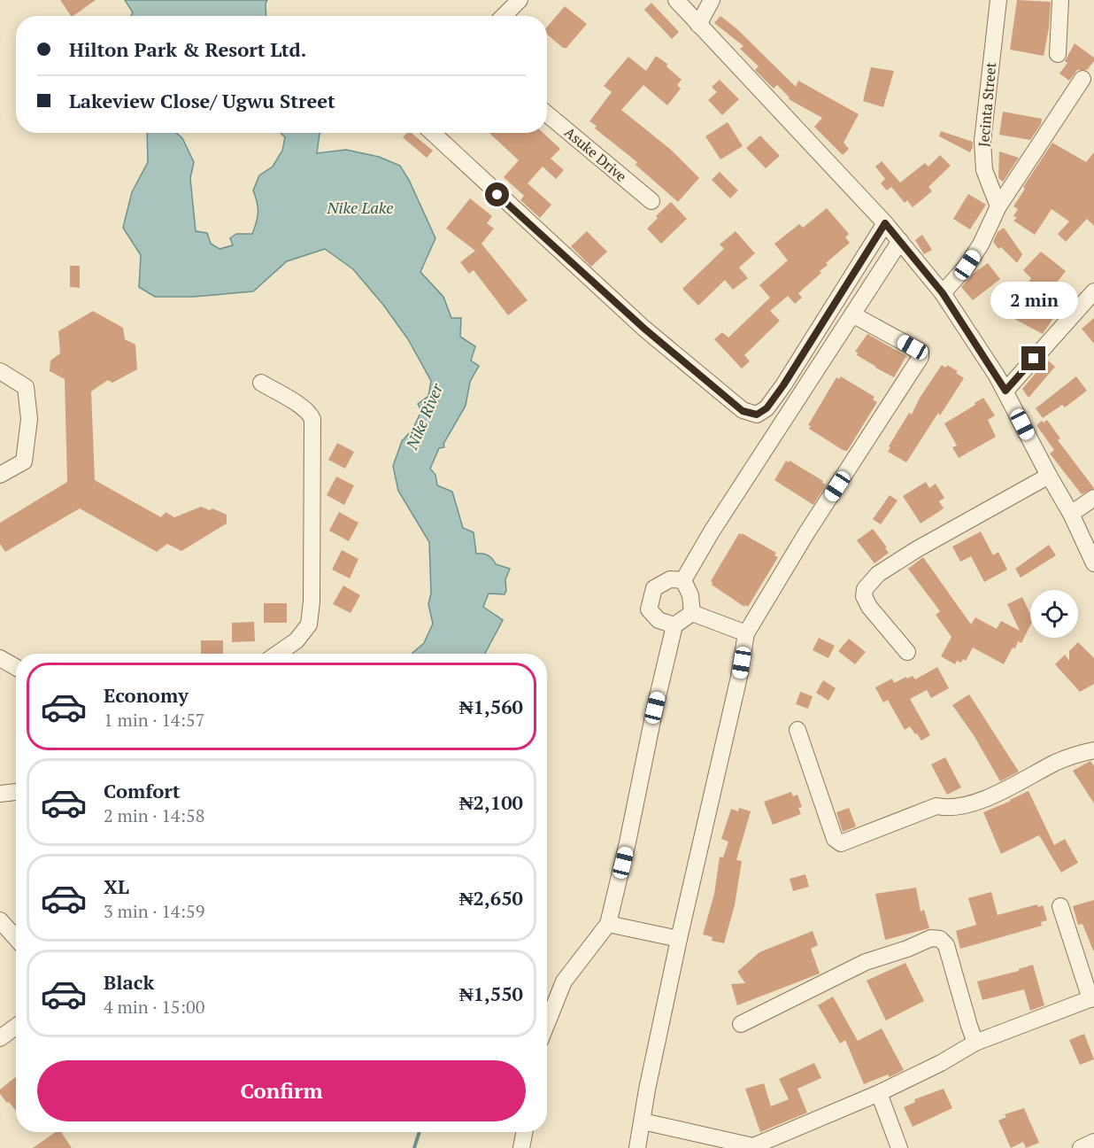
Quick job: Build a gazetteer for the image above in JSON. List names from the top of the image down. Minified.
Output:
{"streets":{"street":["Jecinta Street","Asuke Drive"]},"water":["Nike Lake","Nike River"],"page":{"banner":["Hilton Park & Resort Ltd.","Lakeview Close/ Ugwu Street"],"bubble":"2 min","list":[{"name":"Economy","note":"1 min · 14:57","value":"₦1,560"},{"name":"Comfort","note":"2 min · 14:58","value":"₦2,100"},{"name":"XL","note":"3 min · 14:59","value":"₦2,650"},{"name":"Black","note":"4 min · 15:00","value":"₦1,550"}],"buttons":"Confirm"}}
